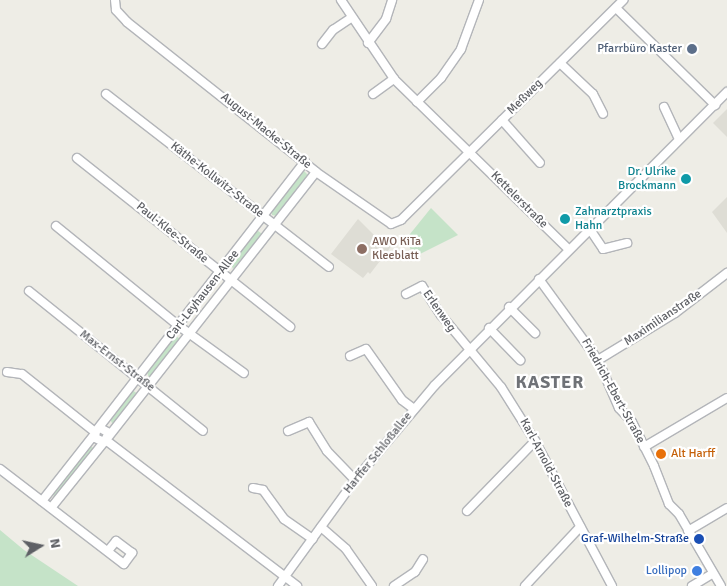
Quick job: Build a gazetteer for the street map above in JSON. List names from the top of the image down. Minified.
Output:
{"streets":{"street":["Meßweg","August-Macke-Straße","Käthe-Kollwitz-Straße","Kettelerstraße","Paul-Klee-Straße","Carl-Leyhausen-Allee","Erlenweg","Maximilianstraße","Max-Ernst-Straße","Friedrich-Ebert-Straße","Harffer Schloßallee","Karl-Arnold-Straße"]},"crossings":[["Meßweg","August-Macke-Straße"],["Meßweg","Kettelerstraße"],["August-Macke-Straße","Carl-Leyhausen-Allee"],["Käthe-Kollwitz-Straße","Carl-Leyhausen-Allee"],["Kettelerstraße","Harffer Schloßallee"],["Paul-Klee-Straße","Carl-Leyhausen-Allee"],["Carl-Leyhausen-Allee","Max-Ernst-Straße"],["Erlenweg","Harffer Schloßallee"],["Erlenweg","Karl-Arnold-Straße"],["Maximilianstraße","Friedrich-Ebert-Straße"],["Friedrich-Ebert-Straße","Harffer Schloßallee"],["Harffer Schloßallee","Karl-Arnold-Straße"]],"districts":["KASTER"],"places":["Pfarrbüro Kaster","Dr. Ulrike Brockmann","Zahnarztpraxis Hahn","AWO KiTa Kleeblatt","Alt Harff","Graf-Wilhelm-Straße","Lollipop"],"north":"right"}
